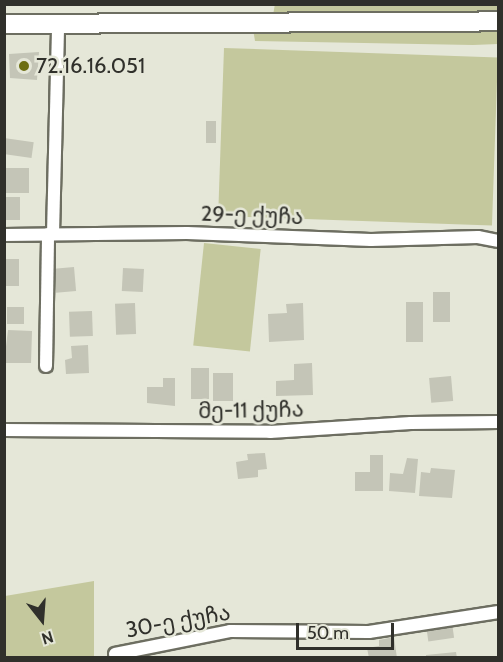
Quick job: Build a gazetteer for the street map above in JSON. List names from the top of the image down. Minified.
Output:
{"streets":{"street":["29-ე ქუჩა","მე-11 ქუჩა","30-ე ქუჩა"]},"places":["72.16.16.051"],"scale_bar":"50 m","north":"bottom"}
